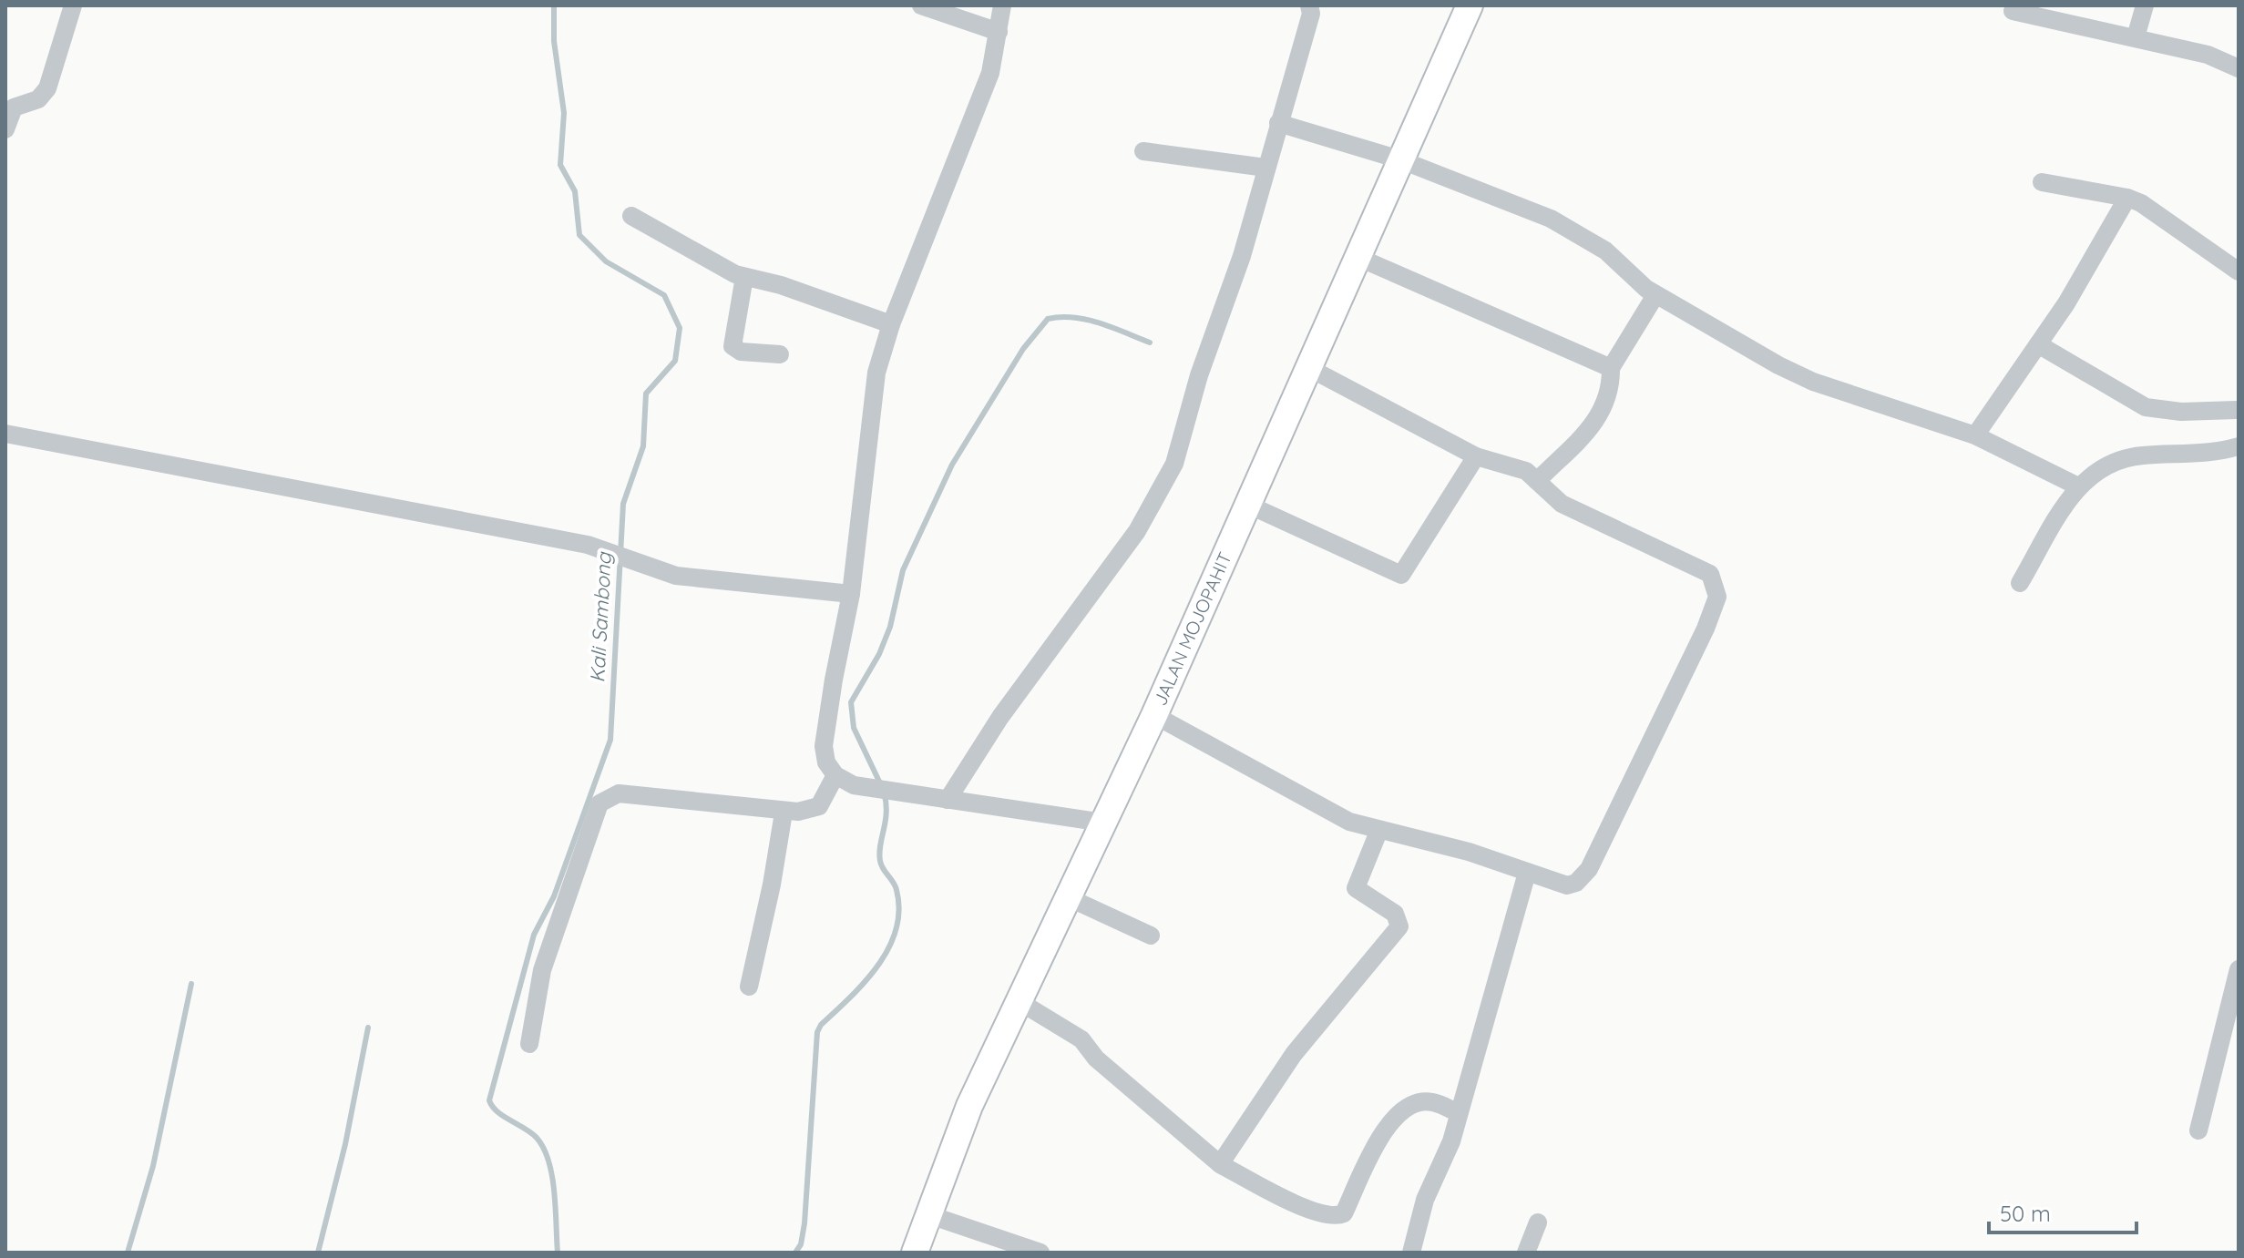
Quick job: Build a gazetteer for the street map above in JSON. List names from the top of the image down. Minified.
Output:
{"streets":{"street":["JALAN MOJOPAHIT"]},"water":["Kali Sambong"],"scale_bar":"50 m"}
